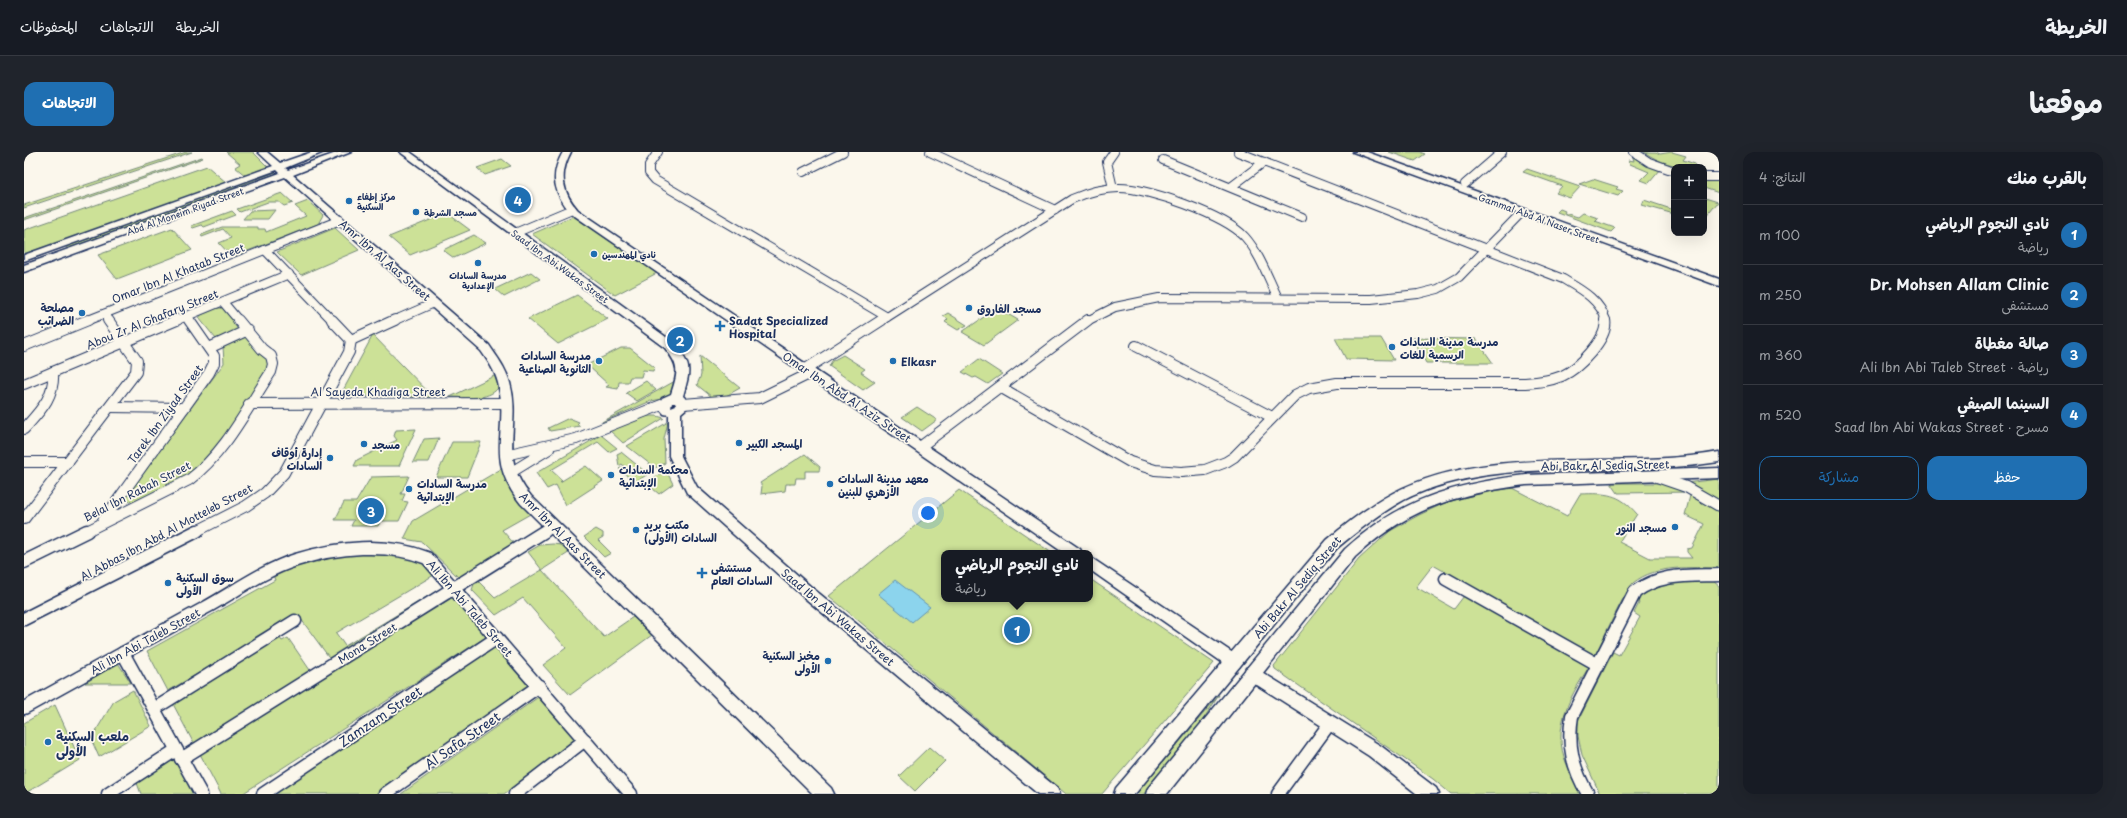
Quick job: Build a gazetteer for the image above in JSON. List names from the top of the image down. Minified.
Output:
{"streets":{"main road":["Gammal Abd Al Naser Street","Abi Bakr Al Sediq Street"],"street":["Abd Al Moneim Riyad Street","Amr Ibn Al Aas Street","Saad Ibn Abi Wakas Street","Omar Ibn Al Khatab Street","Abou Zr Al Ghafary Street","Al Sayeda Khadiga Street","Omar Ibn Abd Al Aziz Street","Tarek Ibn Ziyad Street","Belal Ibn Rabah Street","Al Abbas Ibn Abd Al Motteleb Street","Ali Ibn Abi Taleb Street","Mona Street","Zamzam Street","Al Safa Street"]},"crossings":[["Abd Al Moneim Riyad Street","Amr Ibn Al Aas Street"],["Amr Ibn Al Aas Street","Omar Ibn Al Khatab Street"],["Amr Ibn Al Aas Street","Al Sayeda Khadiga Street"],["Amr Ibn Al Aas Street","Mona Street"],["Abou Zr Al Ghafary Street","Tarek Ibn Ziyad Street"],["Abou Zr Al Ghafary Street","Belal Ibn Rabah Street"],["Al Sayeda Khadiga Street","Belal Ibn Rabah Street"],["Al Sayeda Khadiga Street","Al Abbas Ibn Abd Al Motteleb Street"],["Tarek Ibn Ziyad Street","Belal Ibn Rabah Street"],["Ali Ibn Abi Taleb Street","Mona Street"],["Ali Ibn Abi Taleb Street","Zamzam Street"],["Ali Ibn Abi Taleb Street","Al Safa Street"]],"places":{"other":["مركز إطفاء السكنية","مسجد الشرطة","نادي المهندسين","مدرسة السادات الإعدادية","مسجد الفاروق","مصلحة الضرائب","مدرسة مدينة السادات الرسمية للغات","مدرسة السادات الثانوية الصناعية","Elkasr","المسجد الكبير","مسجد","إدارة أوقاف السادات","محكمة السادات الإبتدائية","معهد مدينة السادات الأزهري للبنين","مدرسة السادات الإبتدائية","مسجد النور","مكتب بريد السادات (الأولى)","سوق السكنية الأولى","مخبز السكنية الأولى","ملعب السكنية الأولى"],"health":["Sadat Specialized Hospital","مستشفى السادات العام"]},"page":{"header":"الخريطة","nav":["الخريطة","الاتجاهات","المحفوظات"],"title":"موقعنا","buttons":["الاتجاهات",["حفظ","مشاركة"]],"heading":["بالقرب منك","النتائج: 4"],"map_buttons":["+","−"],"pins":["4","2","3","1"],"list":[{"mark":"1","name":"نادي النجوم الرياضي","note":"رياضة","value":"100 m"},{"mark":"2","name":"Dr. Mohsen Allam Clinic","note":"مستشفى","value":"250 m"},{"mark":"3","name":"صالة مغطاة","note":"رياضة · Ali Ibn Abi Taleb Street","value":"360 m"},{"mark":"4","name":"السينما الصيفي","note":"مسرح · Saad Ibn Abi Wakas Street","value":"520 m"}],"popup":["نادي النجوم الرياضي","رياضة"]}}
